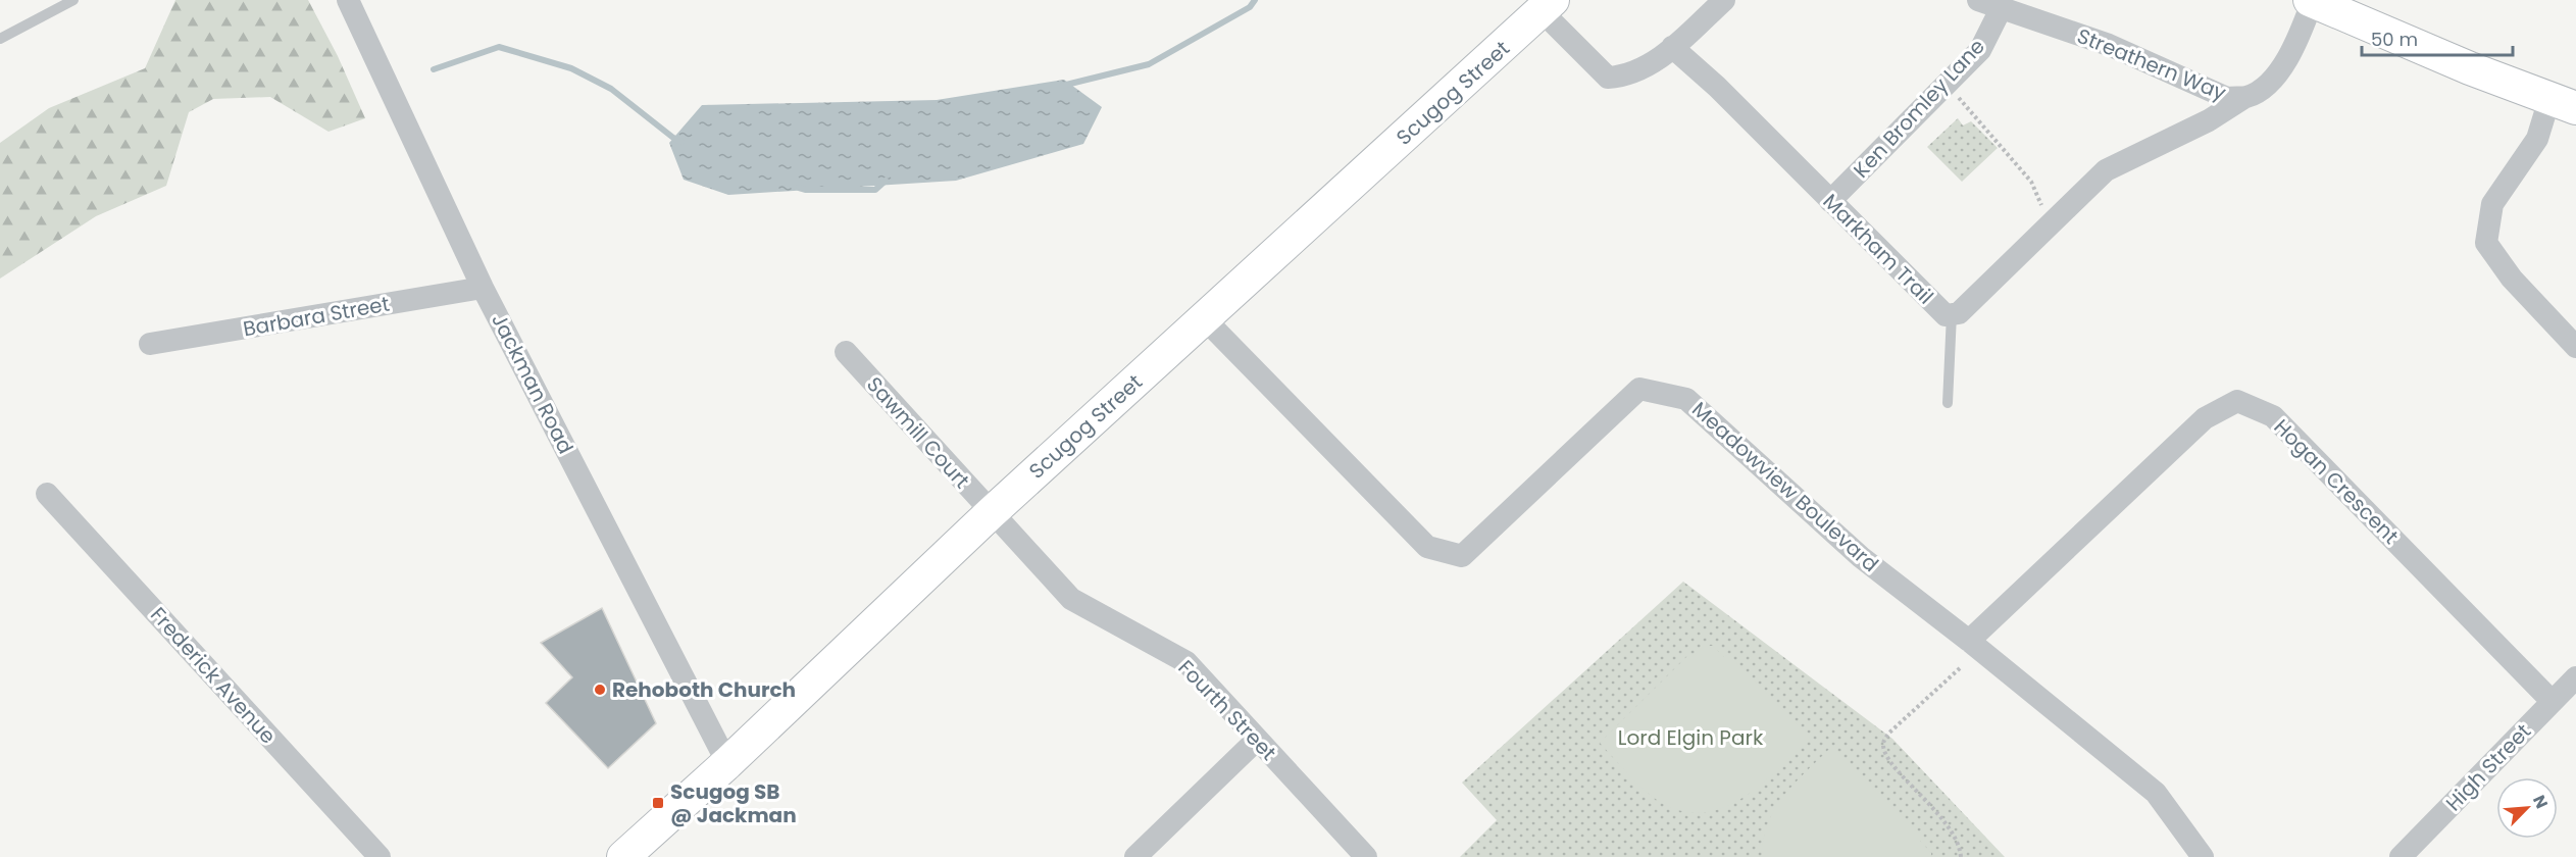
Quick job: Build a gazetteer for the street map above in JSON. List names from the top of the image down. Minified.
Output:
{"streets":{"street":["Streathern Way","Scugog Street","Ken Bromley Lane","Markham Trail","Barbara Street","Jackman Road","Sawmill Court","Hogan Crescent","Meadowview Boulevard","Frederick Avenue","Fourth Street","High Street"]},"crossings":[["Streathern Way","Ken Bromley Lane"],["Streathern Way","Markham Trail"],["Scugog Street","Jackman Road"],["Scugog Street","Sawmill Court"],["Scugog Street","Meadowview Boulevard"],["Scugog Street","Fourth Street"],["Ken Bromley Lane","Markham Trail"],["Barbara Street","Jackman Road"],["Sawmill Court","Fourth Street"],["Hogan Crescent","Meadowview Boulevard"],["Hogan Crescent","High Street"]],"parks":["Lord Elgin Park"],"places":{"other":["Rehoboth Church"],"transit":["Scugog SB @ Jackman"]},"scale_bar":"50 m","north":"top right"}
